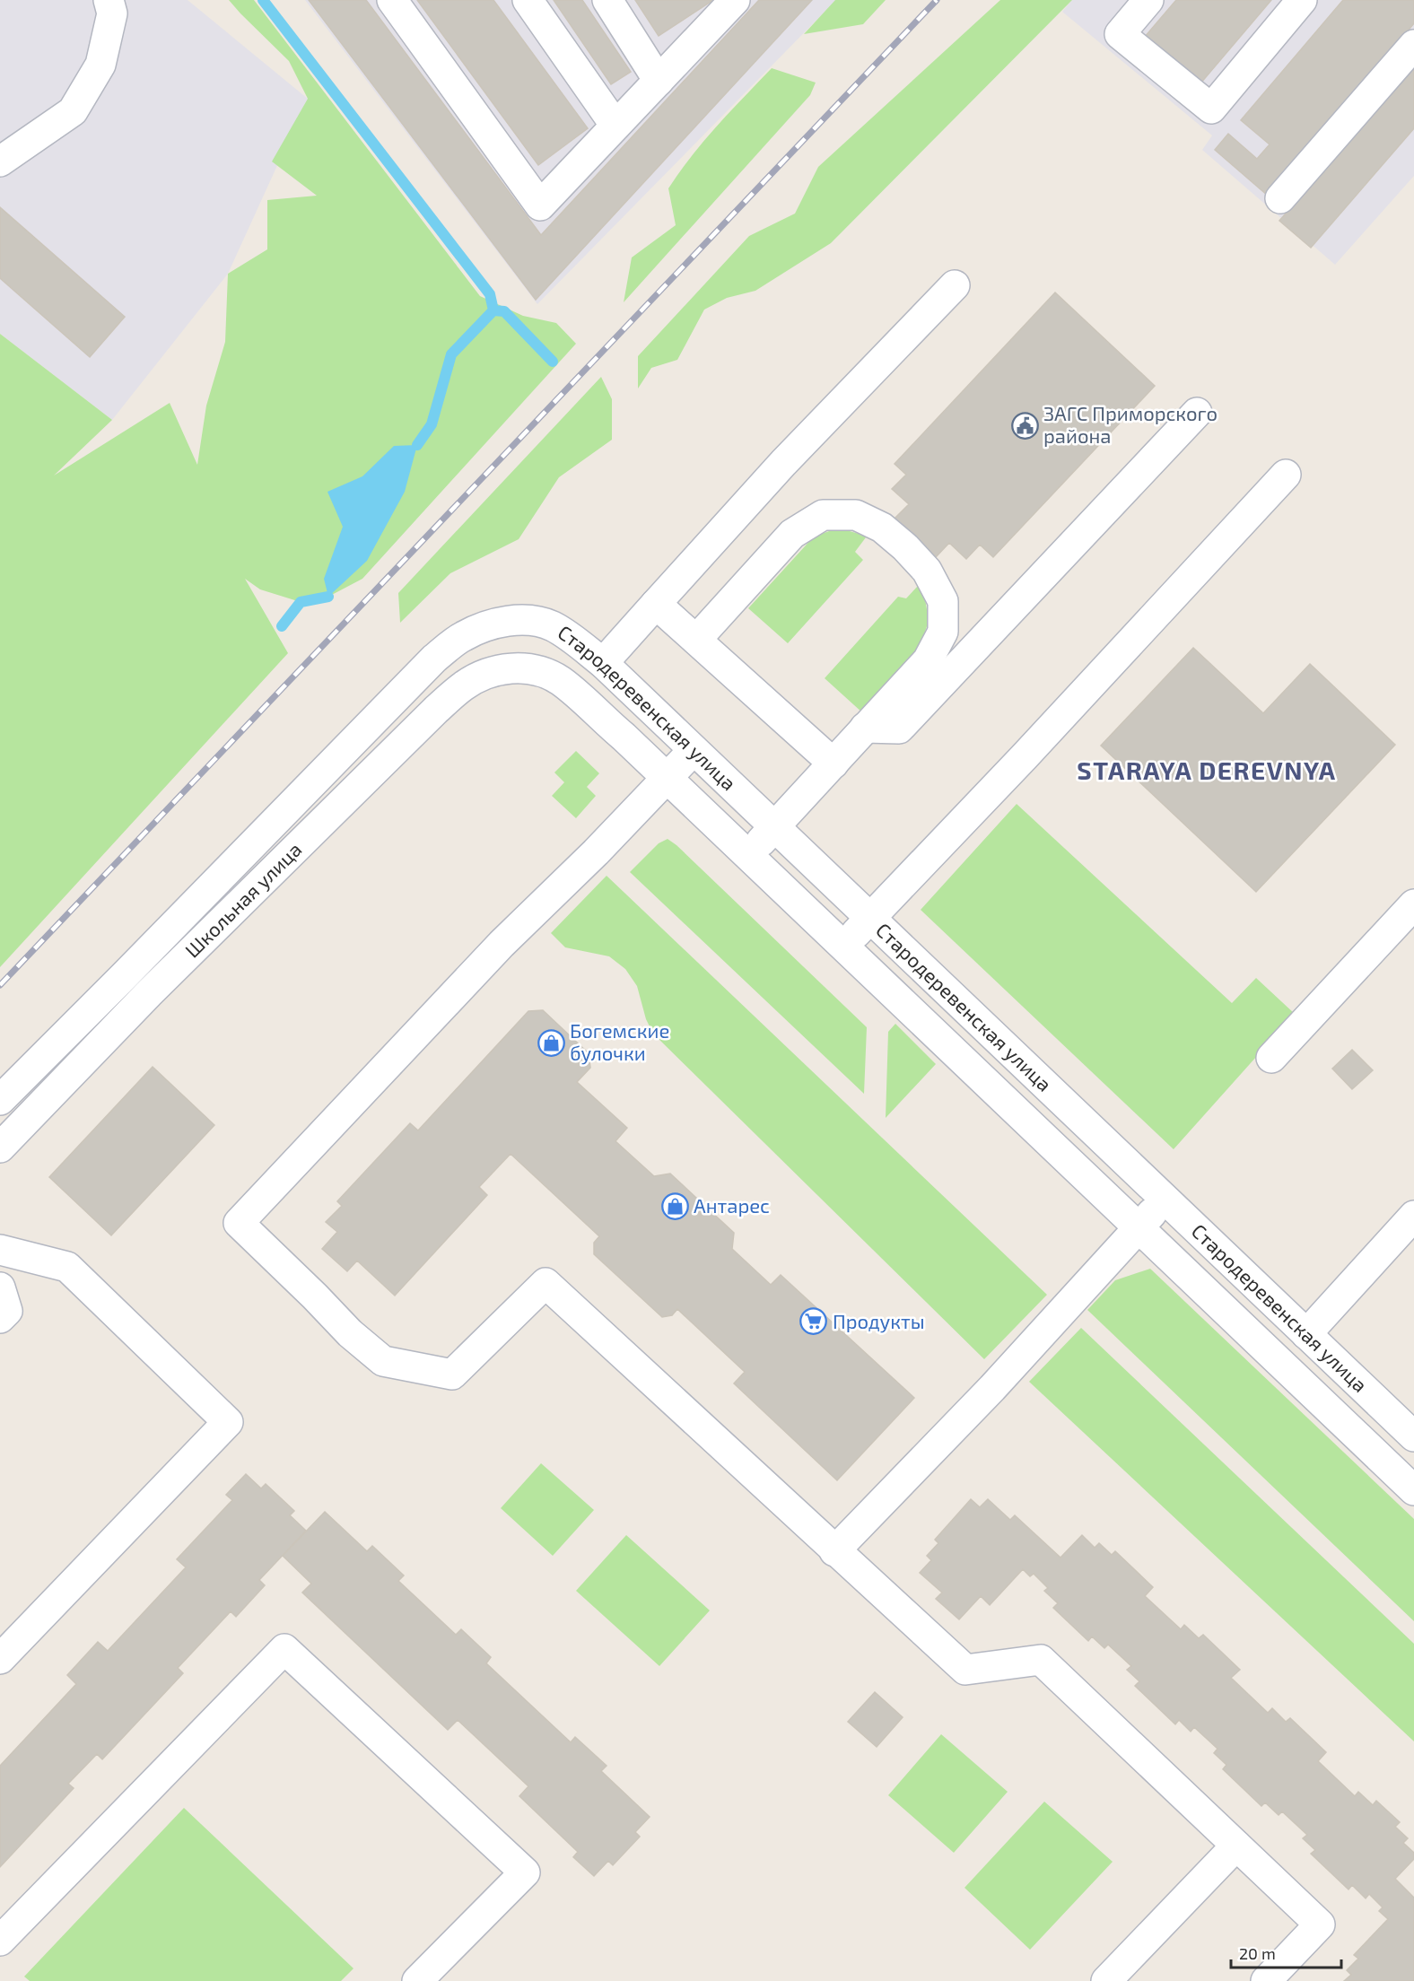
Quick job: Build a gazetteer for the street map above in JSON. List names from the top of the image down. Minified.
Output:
{"streets":{"street":["Стародеревенская улица","Школьная улица"]},"crossings":[["Стародеревенская улица","Школьная улица"]],"districts":["STARAYA DEREVNYA"],"places":{"public building":["ЗАГС Приморского района"],"shop":["Богемские булочки","Антарес"],"supermarket":["Продукты"]},"scale_bar":"20 m"}
